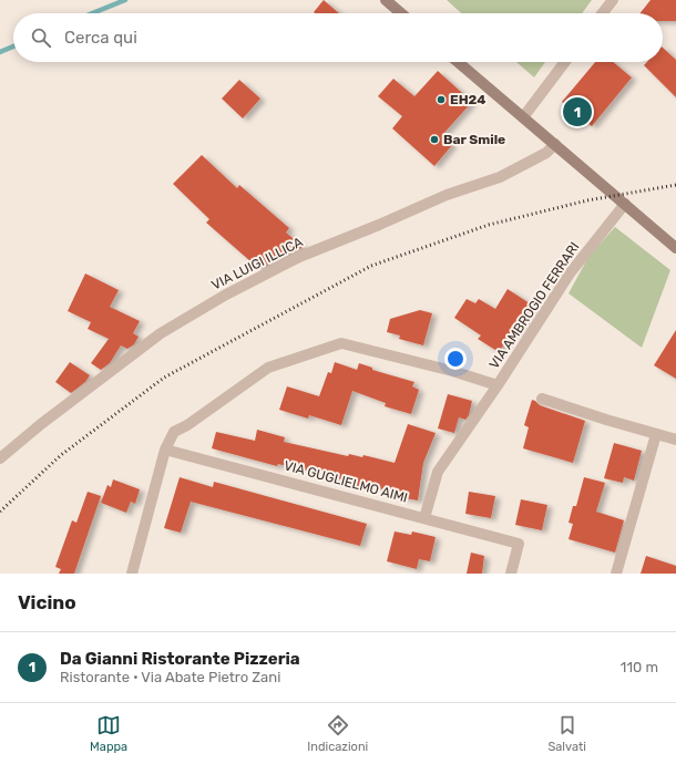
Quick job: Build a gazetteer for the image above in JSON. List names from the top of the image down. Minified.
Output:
{"streets":{"street":["VIA LUIGI ILLICA","VIA AMBROGIO FERRARI","VIA GUGLIELMO AIMI"]},"crossings":[["VIA AMBROGIO FERRARI","VIA GUGLIELMO AIMI"]],"places":["EH24","Bar Smile"],"page":{"search":"Cerca qui","pins":"1","heading":"Vicino","list":[{"mark":"1","name":"Da Gianni Ristorante Pizzeria","note":"Ristorante · Via Abate Pietro Zani","value":"110 m"}],"nav":["Mappa","Indicazioni","Salvati"]}}
